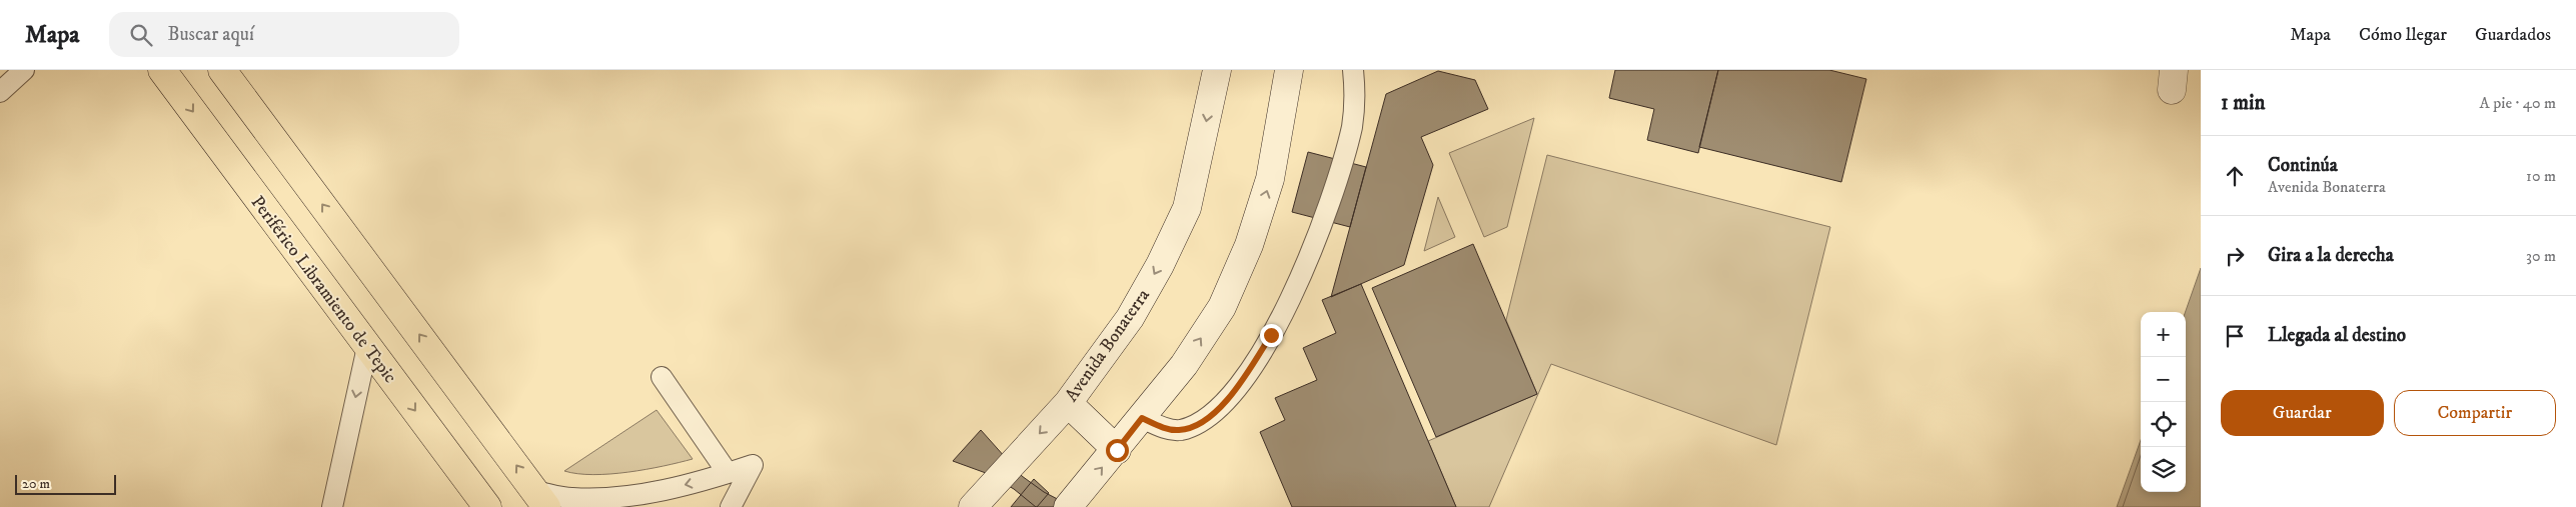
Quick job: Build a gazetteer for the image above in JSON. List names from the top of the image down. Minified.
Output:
{"streets":{"highway":["Periférico Libramiento de Tepic"],"street":["Avenida Bonaterra"]},"scale_bar":"20 m","page":{"header":"Mapa","search":"Buscar aquí","nav":["Mapa","Cómo llegar","Guardados"],"heading":["1 min","A pie · 40 m"],"list":[["Continúa","Avenida Bonaterra","10 m"],["Gira a la derecha","30 m"],"Llegada al destino"],"map_buttons":["+","−"],"buttons":["Guardar","Compartir"],"scale":"20 m"}}
